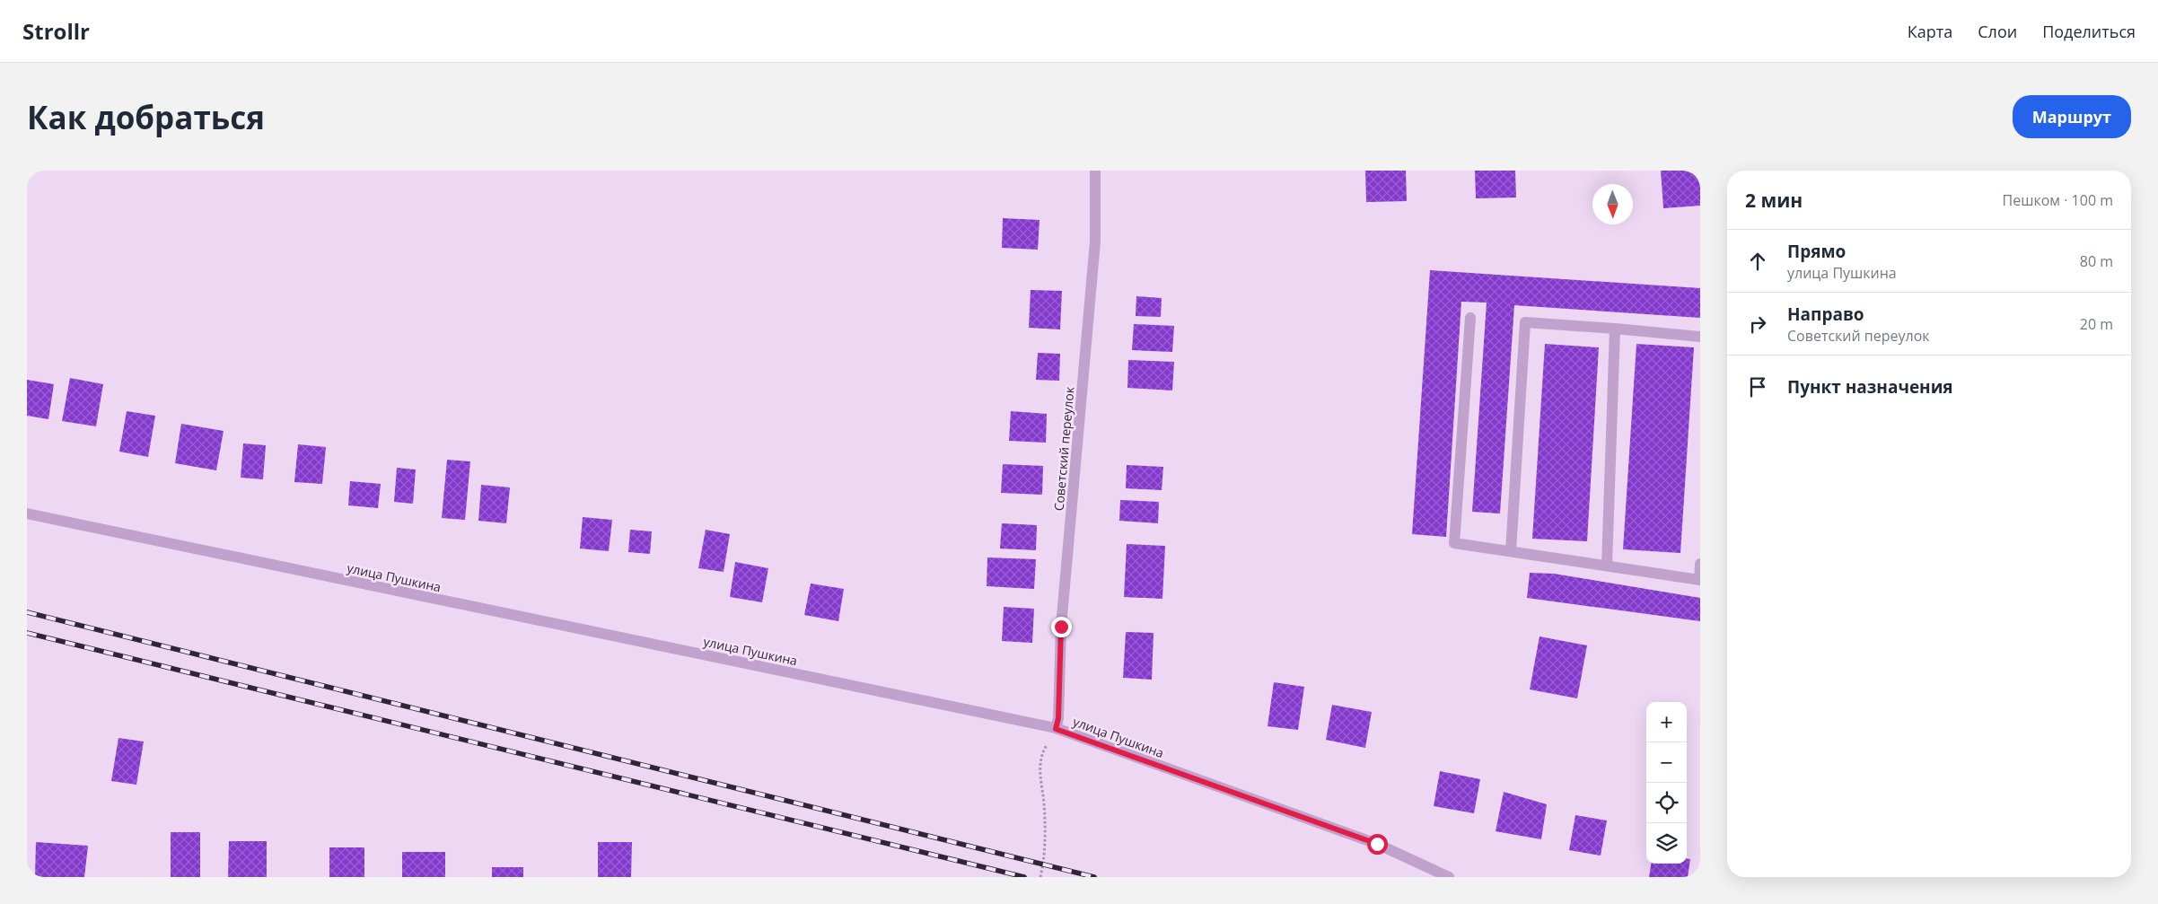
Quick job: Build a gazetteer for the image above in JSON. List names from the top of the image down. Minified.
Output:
{"streets":{"street":["Советский переулок","улица Пушкина"]},"crossings":[["Советский переулок","улица Пушкина"]],"north":"bottom","page":{"header":"Strollr","nav":["Карта","Слои","Поделиться"],"buttons":"Маршрут","title":"Как добраться","heading":["2 мин","Пешком · 100 m"],"list":[["Прямо","улица Пушкина","80 m"],["Направо","Советский переулок","20 m"],"Пункт назначения"],"map_buttons":["+","−"]}}
